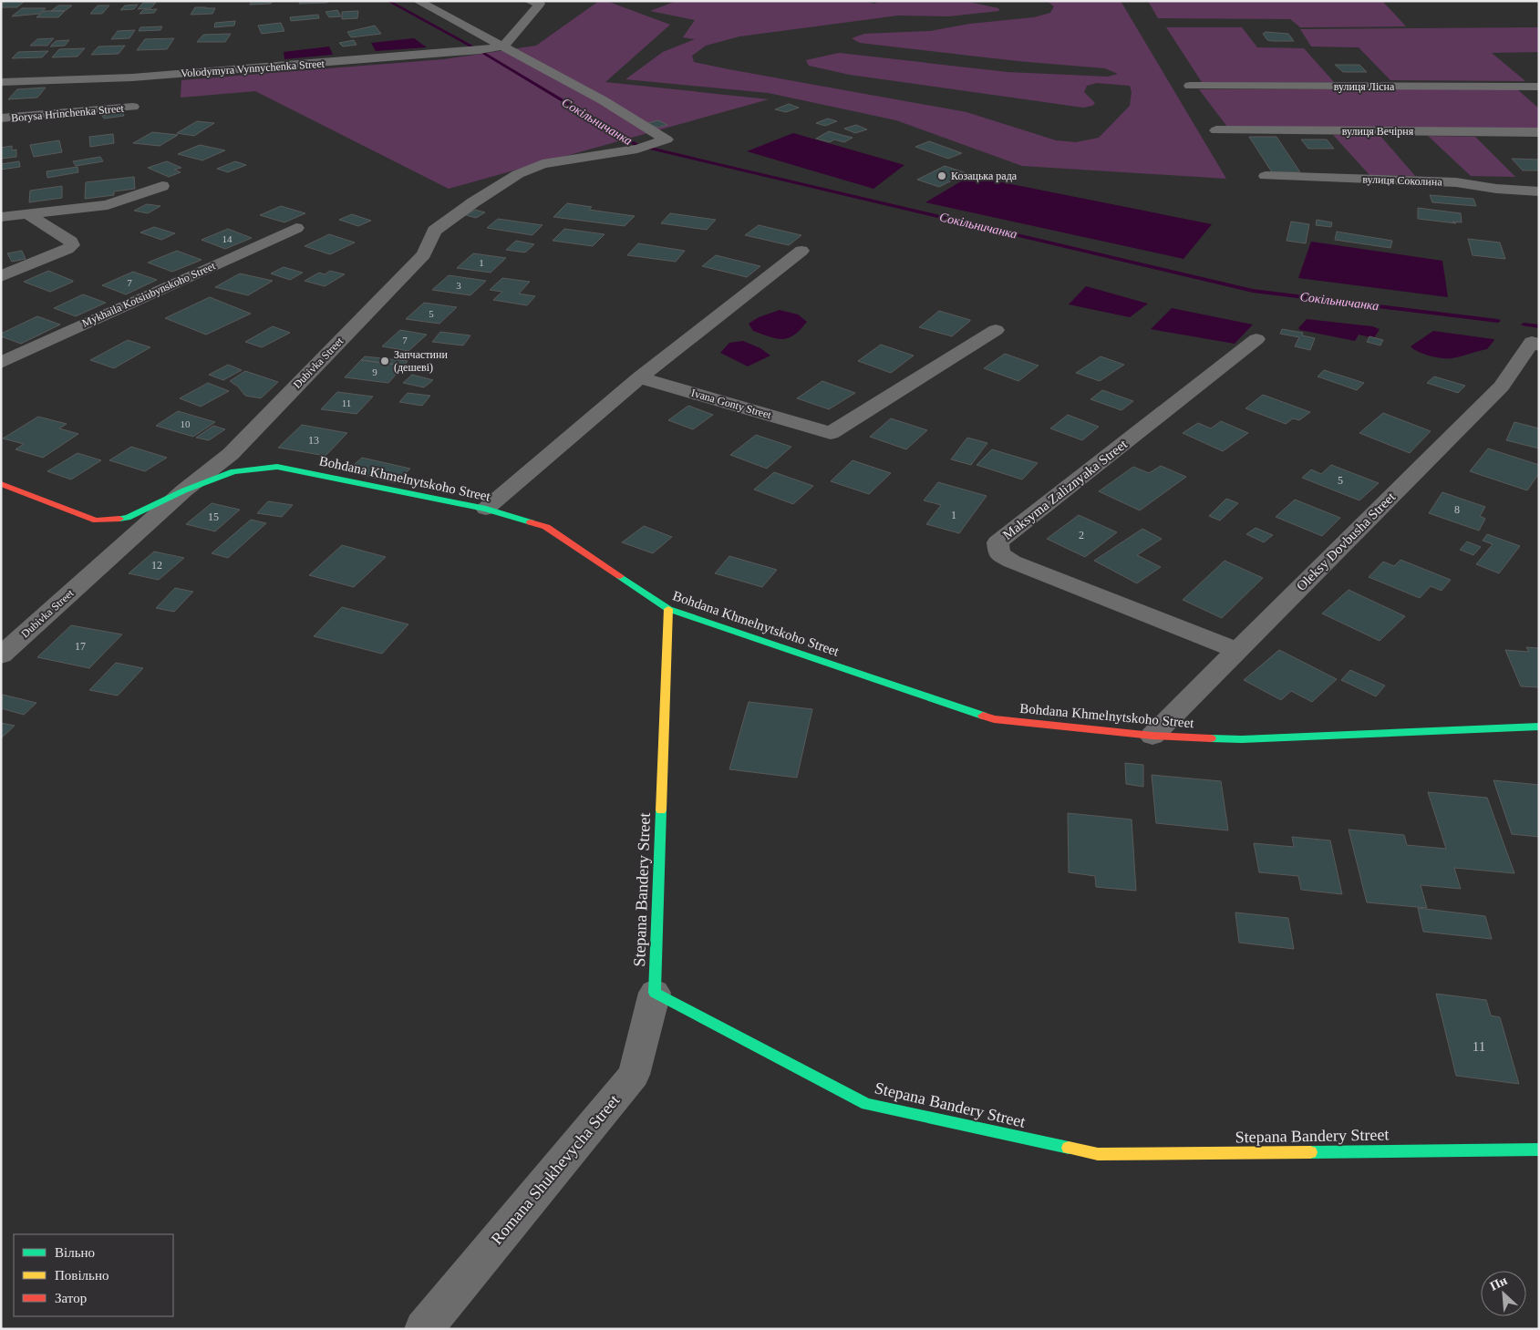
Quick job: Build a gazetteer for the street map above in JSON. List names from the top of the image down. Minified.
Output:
{"streets":{"street":["Volodymyra Vynnychenka Street","вулиця Лісна","Borysa Hrinchenka Street","вулиця Вечірня","вулиця Соколина","Mykhaila Kotsiubynskoho Street","Dubivka Street","Ivana Gonty Street","Bohdana Khmelnytskoho Street","Maksyma Zaliznyaka Street","Oleksy Dovbusha Street","Stepana Bandery Street","Romana Shukhevycha Street"]},"crossings":[["Volodymyra Vynnychenka Street","Dubivka Street"],["Dubivka Street","Bohdana Khmelnytskoho Street"],["Bohdana Khmelnytskoho Street","Oleksy Dovbusha Street"],["Bohdana Khmelnytskoho Street","Stepana Bandery Street"],["Maksyma Zaliznyaka Street","Oleksy Dovbusha Street"],["Stepana Bandery Street","Romana Shukhevycha Street"]],"water":["Сокільничанка"],"places":["Козацька рада","Запчастини (дешеві)"],"house_numbers":["14","1","7","3","5","7","9","11","10","13","5","8","1","15","2","12","17","11"],"legend":["Вільно","Повільно","Затор"],"north":"top left"}
